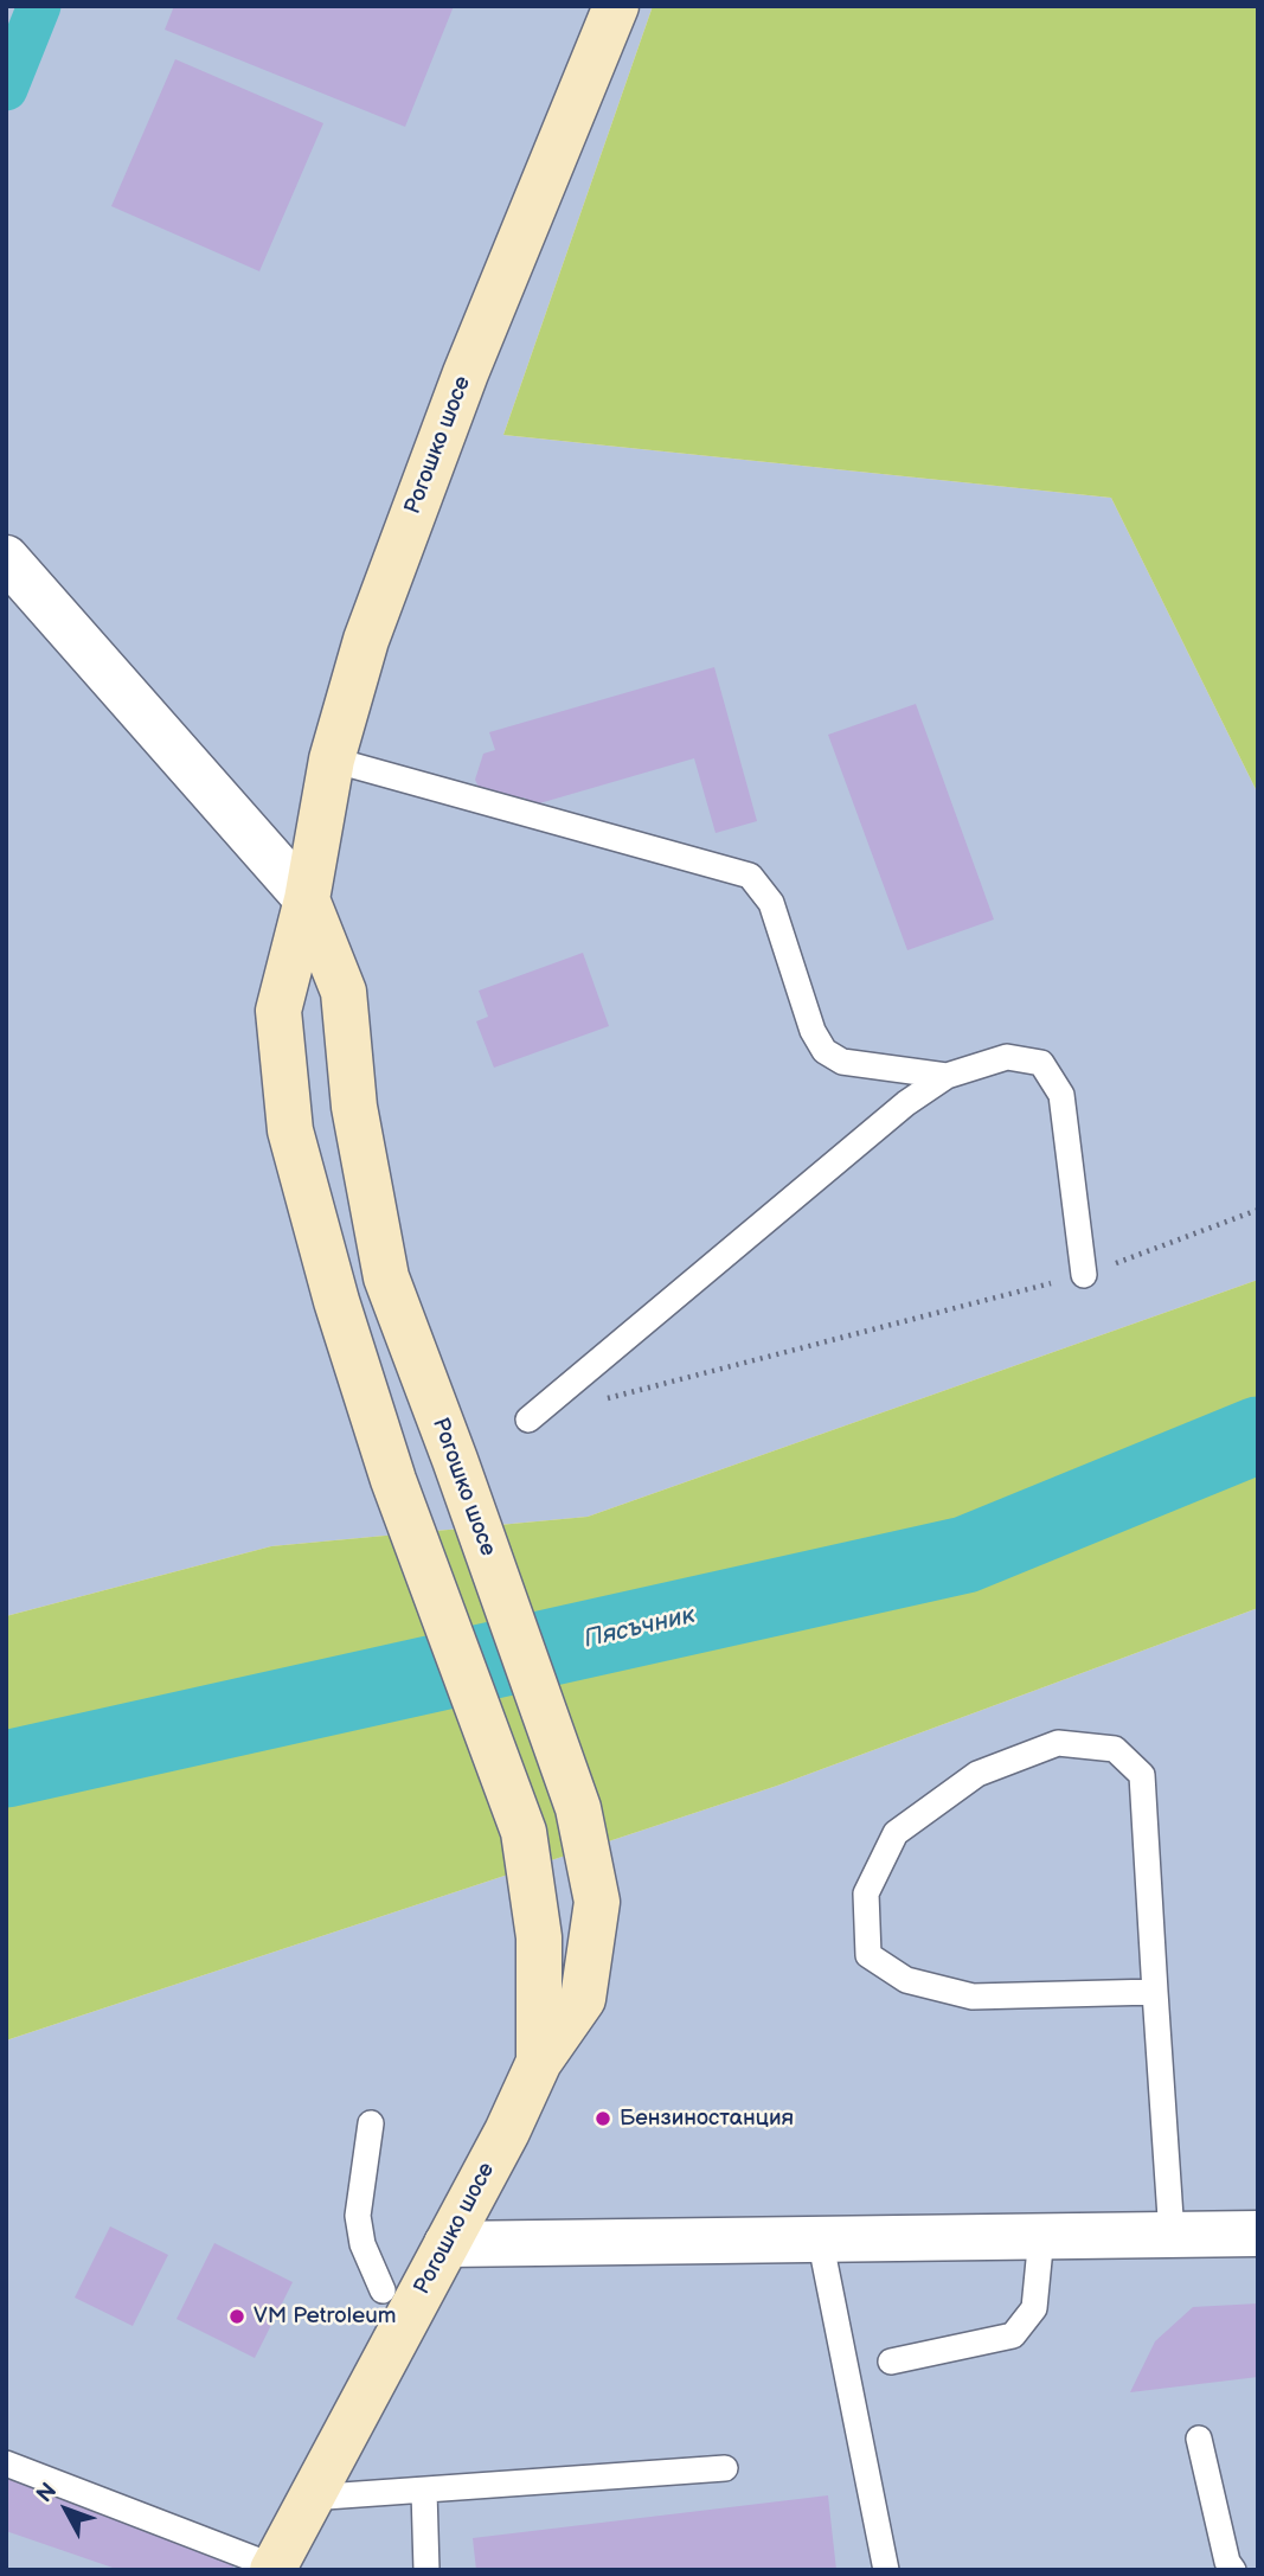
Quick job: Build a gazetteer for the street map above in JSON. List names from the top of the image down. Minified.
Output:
{"streets":{"main road":["Рогошко шосе"]},"water":["Пясъчник"],"places":["Бензиностанция","VM Petroleum"],"north":"top left"}
